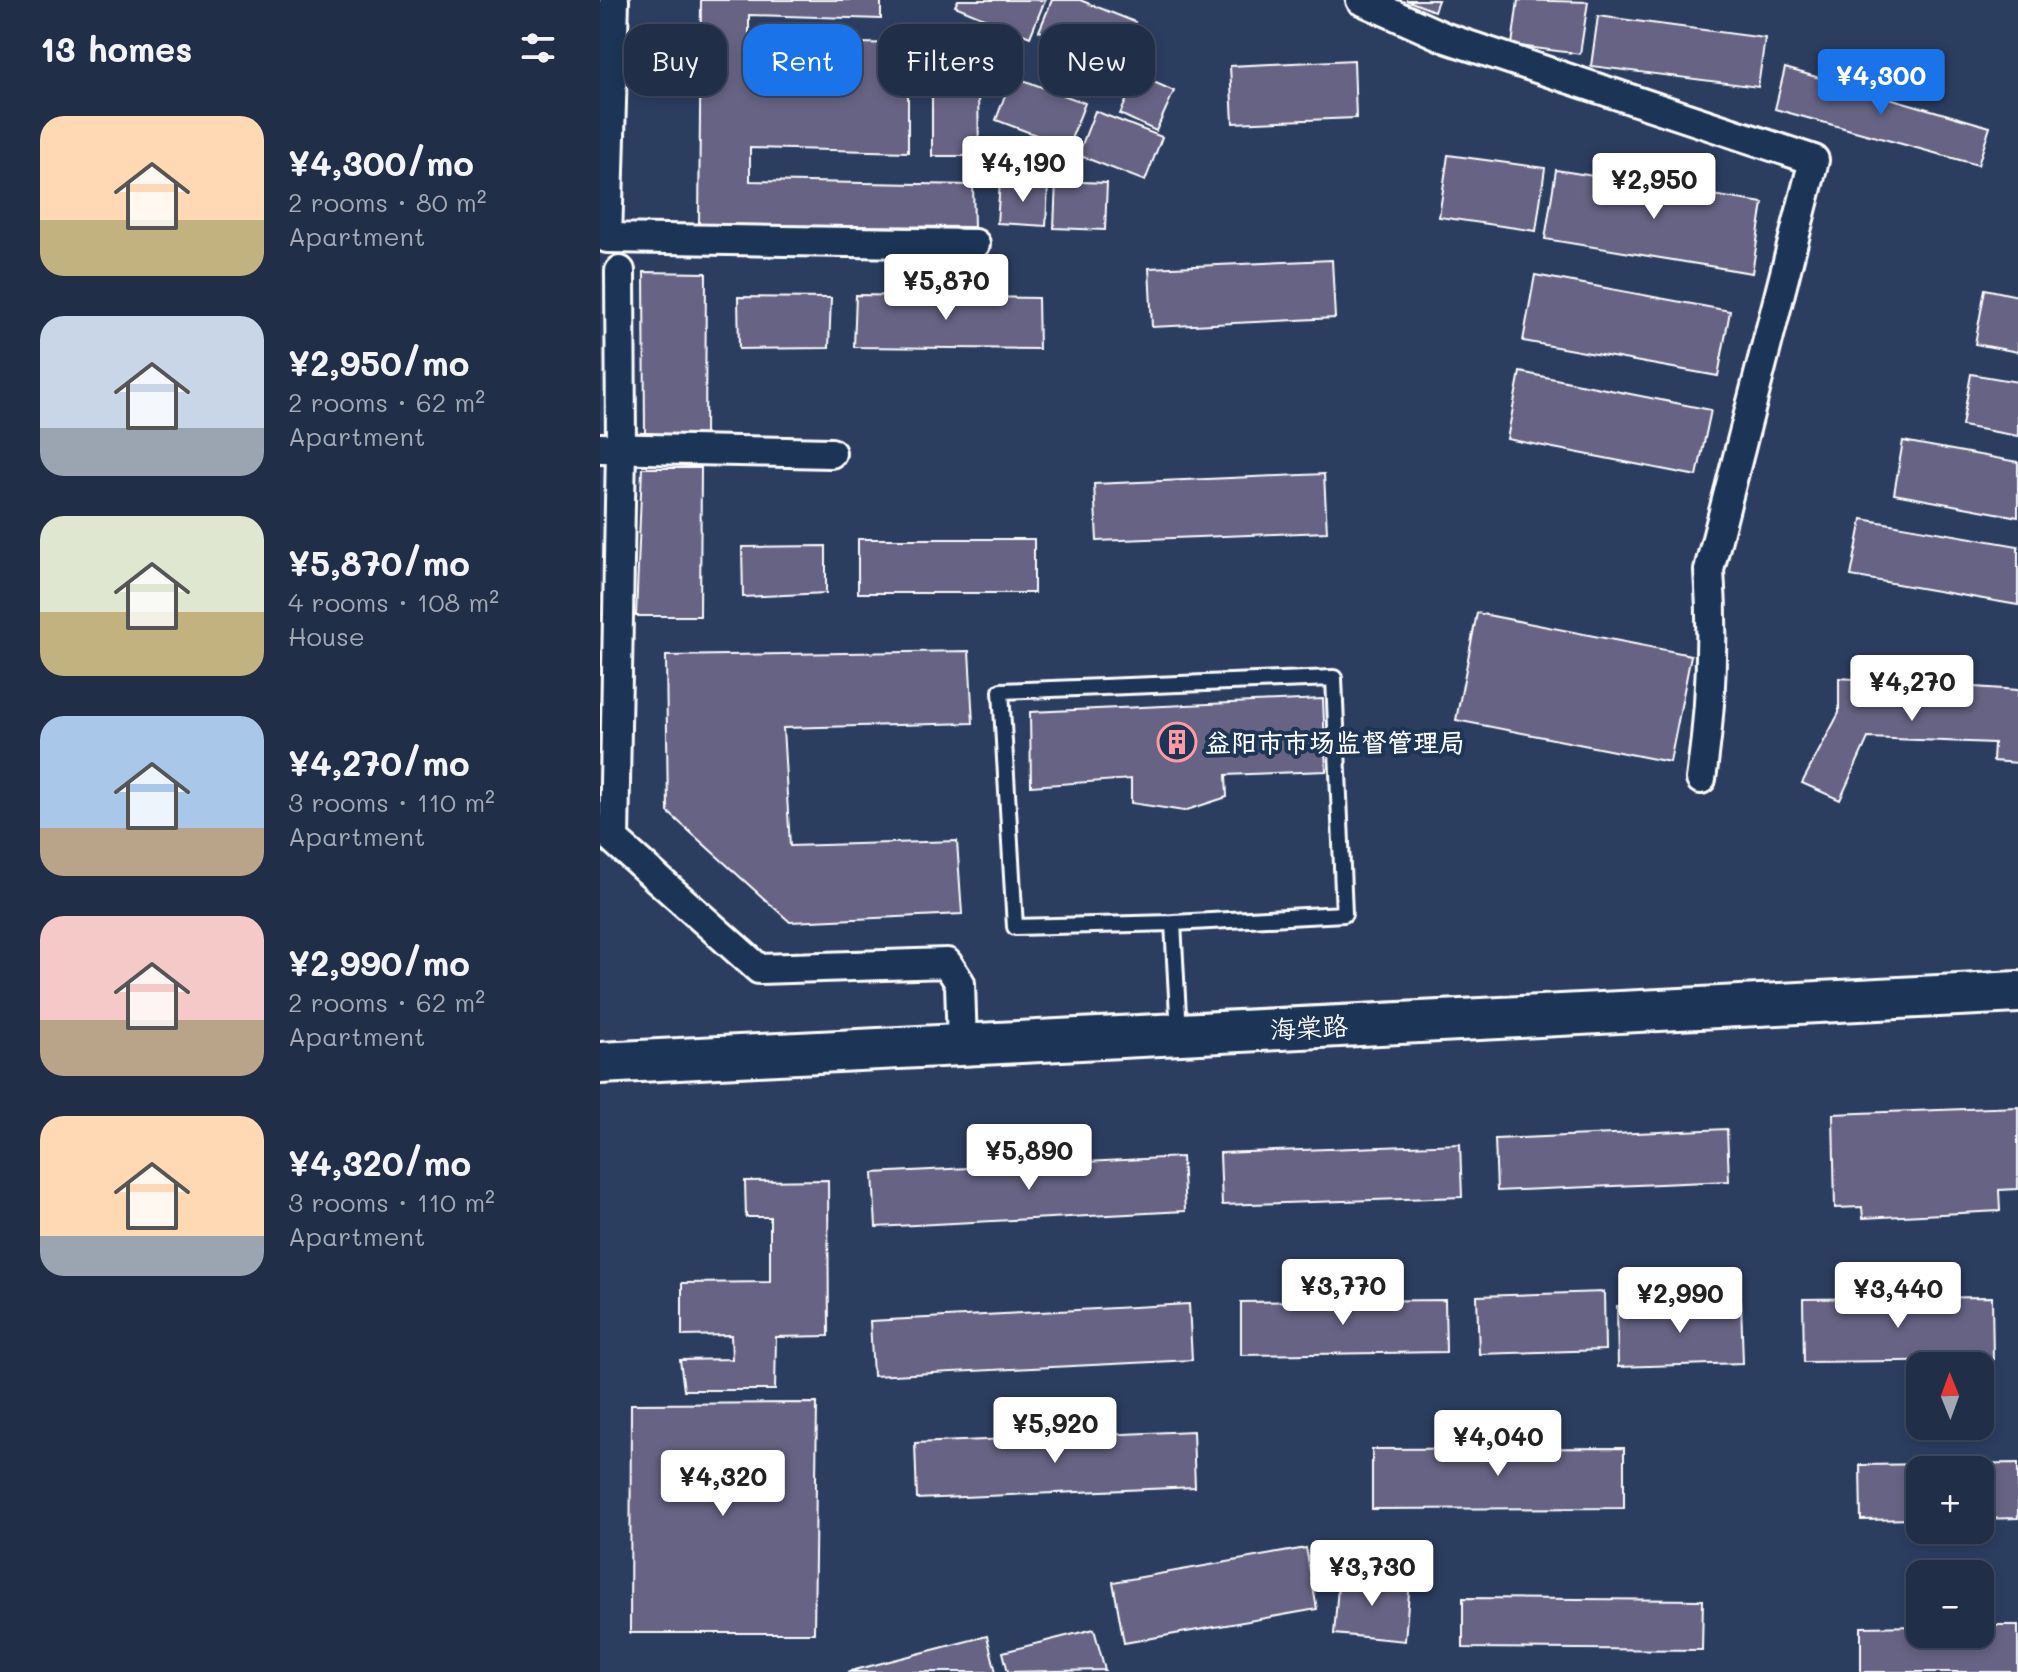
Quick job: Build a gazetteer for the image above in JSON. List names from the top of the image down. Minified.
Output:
{"streets":{"street":["海棠路"]},"places":{"building":["益阳市市场监督管理局"]},"north":"top","page":{"heading":"13 homes","chip":["Buy","Rent","Filters","New"],"price":["¥4,300","¥4,190","¥2,950","¥5,870","¥4,270","¥5,890","¥3,770","¥3,440","¥2,990","¥5,920","¥4,040","¥4,320","¥3,730"],"list":[{"name":"¥4,300/mo","note":"2 rooms · 80 m² · Apartment"},{"name":"¥2,950/mo","note":"2 rooms · 62 m² · Apartment"},{"name":"¥5,870/mo","note":"4 rooms · 108 m² · House"},{"name":"¥4,270/mo","note":"3 rooms · 110 m² · Apartment"},{"name":"¥2,990/mo","note":"2 rooms · 62 m² · Apartment"},{"name":"¥4,320/mo","note":"3 rooms · 110 m² · Apartment"}],"map_buttons":["+","−"]}}
